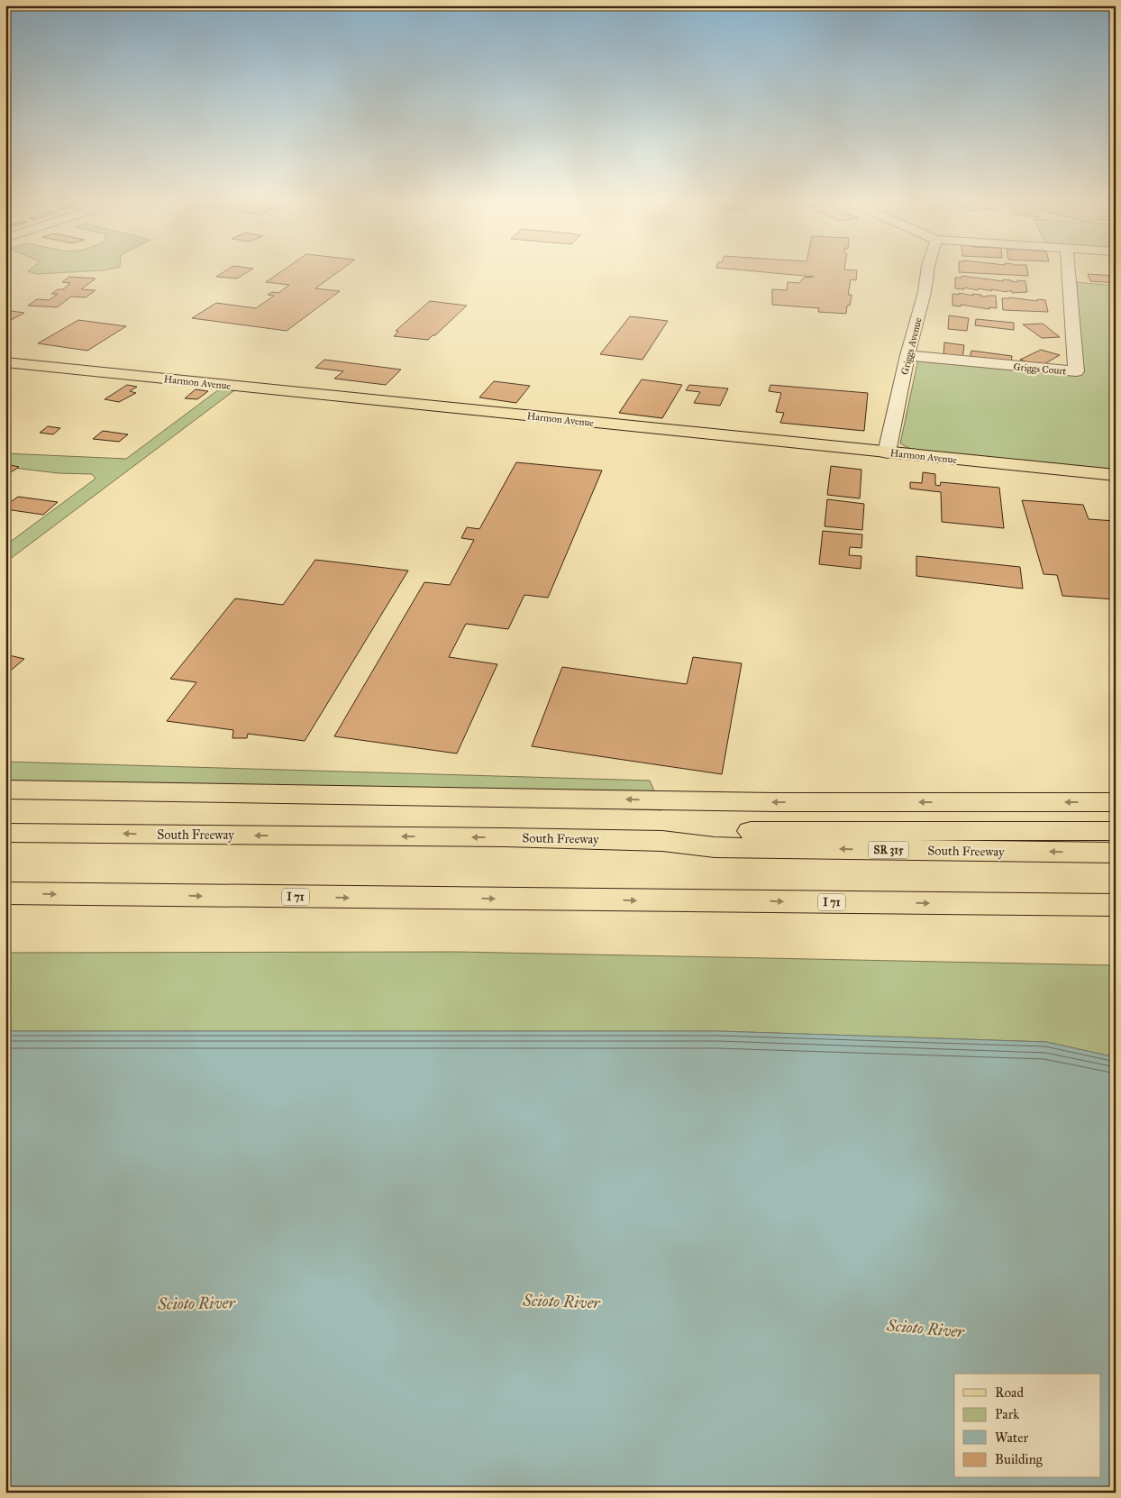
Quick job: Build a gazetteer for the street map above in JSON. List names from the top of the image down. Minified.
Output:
{"streets":{"main road":["Harmon Avenue","South Freeway","SR 315","I 71"],"street":["Griggs Avenue","Griggs Court"]},"crossings":[["Griggs Avenue","Griggs Court"],["Griggs Avenue","Harmon Avenue"]],"water":["Scioto River"],"legend":["Road","Park","Water","Building"]}
